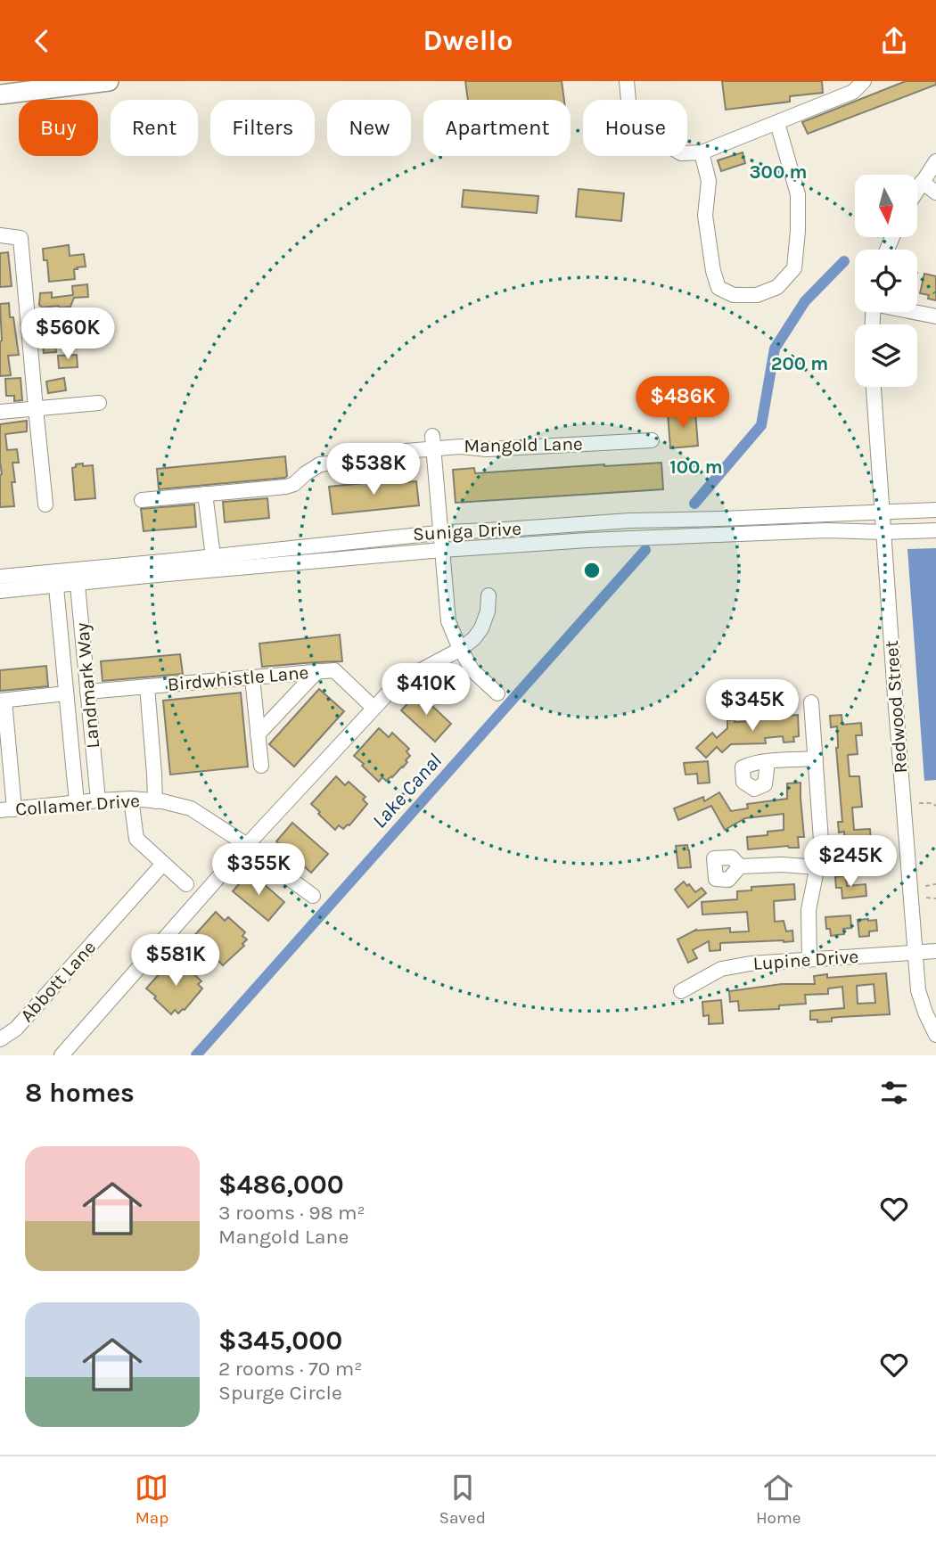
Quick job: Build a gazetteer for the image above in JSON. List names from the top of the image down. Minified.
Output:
{"streets":{"street":["Mangold Lane","Suniga Drive","Birdwhistle Lane","Landmark Way","Redwood Street","Collamer Drive","Lupine Drive","Abbott Lane"]},"crossings":[["Suniga Drive","Landmark Way"],["Suniga Drive","Redwood Street"],["Birdwhistle Lane","Landmark Way"],["Landmark Way","Collamer Drive"],["Redwood Street","Lupine Drive"]],"water":["Lake Canal"],"north":"bottom","page":{"header":"Dwello","chip":["Buy","Rent","Filters","New","Apartment","House"],"price":["$560K","$486K","$538K","$410K","$345K","$245K","$355K","$581K"],"heading":"8 homes","list":[{"name":"$486,000","note":"3 rooms · 98 m² · Mangold Lane"},{"name":"$345,000","note":"2 rooms · 70 m² · Spurge Circle"}],"tabs":["Map","Saved","Home"]},"rings":["300 m","200 m","100 m"]}
